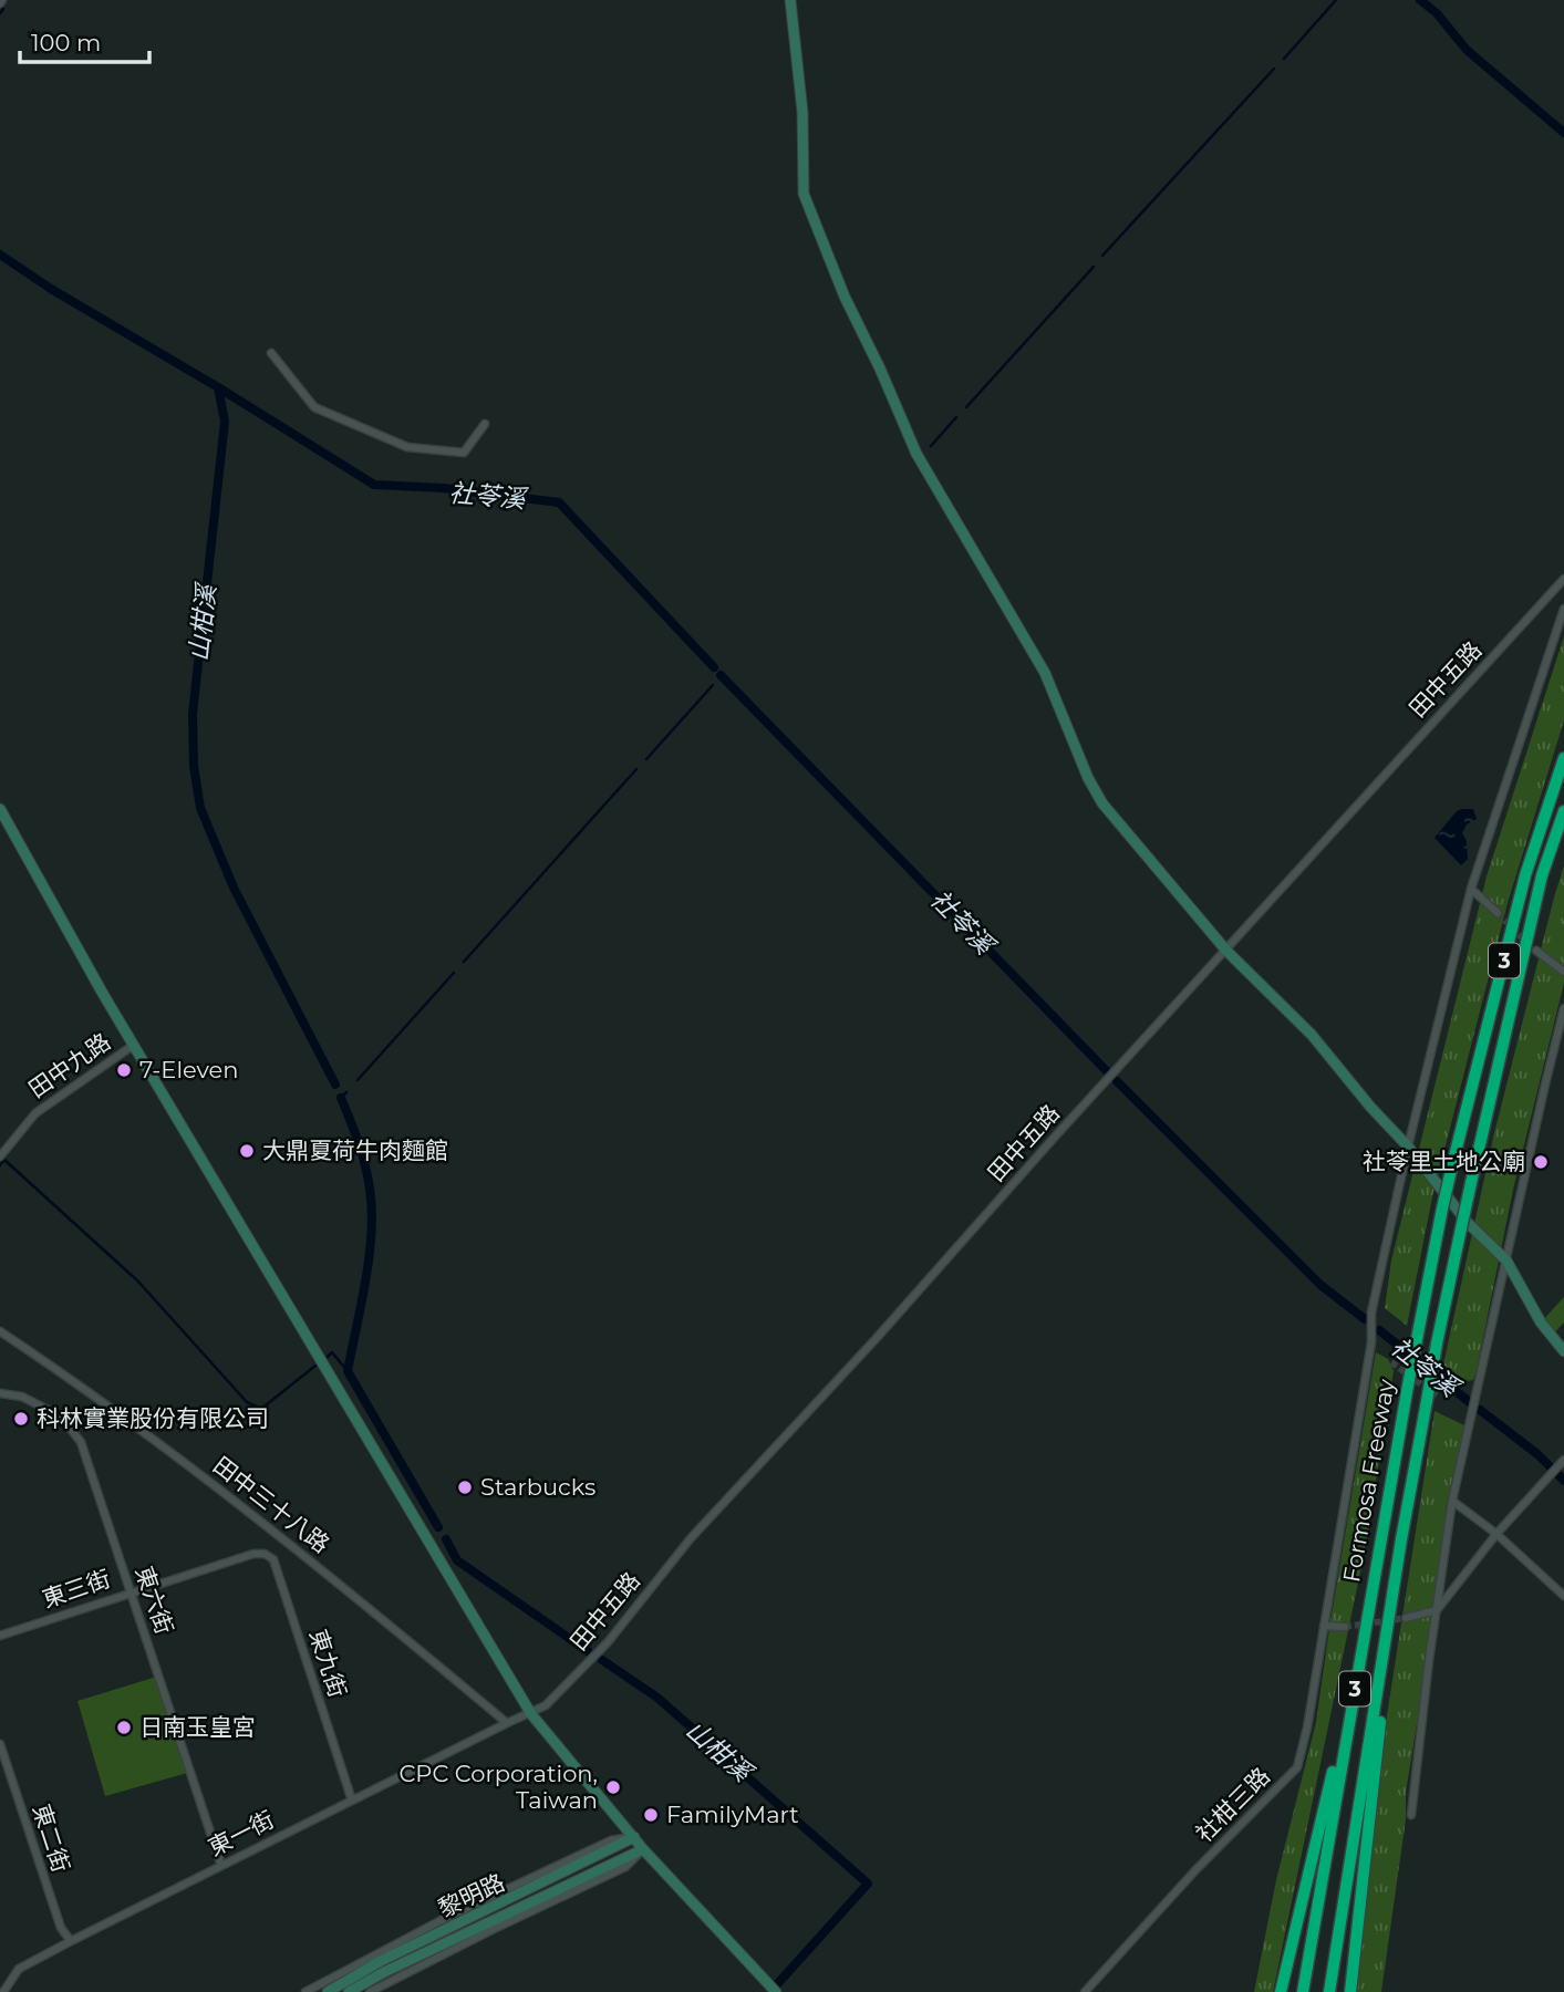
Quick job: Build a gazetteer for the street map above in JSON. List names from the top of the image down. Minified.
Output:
{"streets":{"highway":["3","Formosa Freeway"],"street":["田中五路","田中九路","田中三十八路","東三街","東六街","東九街","社柑三路","東一街","東二街","黎明路"]},"crossings":[["田中五路","田中三十八路"],["田中五路","東一街"],["田中三十八路","東一街"],["東三街","東六街"],["東三街","東九街"],["東六街","東一街"],["東九街","東一街"],["東一街","東二街"]],"water":["社苓溪","山柑溪"],"places":["7-Eleven","大鼎夏荷牛肉麵館","社苓里土地公廟","科林實業股份有限公司","Starbucks","日南玉皇宮","CPC Corporation, Taiwan","FamilyMart"],"scale_bar":"100 m"}
